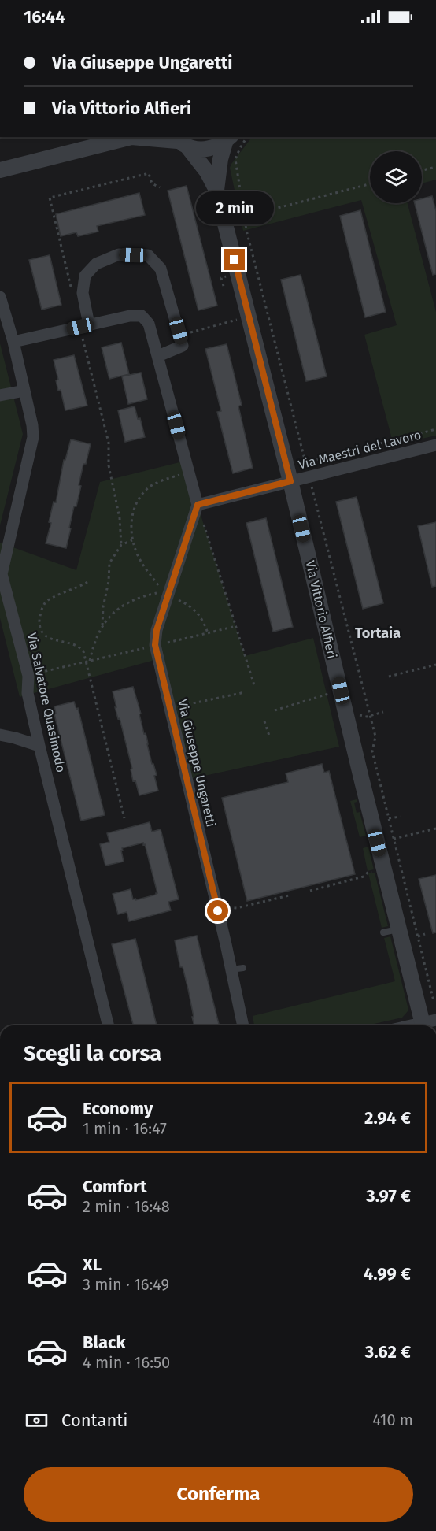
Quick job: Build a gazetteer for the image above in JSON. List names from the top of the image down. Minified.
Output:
{"streets":{"street":["Via Maestri del Lavoro","Via Vittorio Alfieri","Via Salvatore Quasimodo","Via Giuseppe Ungaretti"]},"crossings":[["Via Maestri del Lavoro","Via Vittorio Alfieri"]],"districts":["Tortaia"],"page":{"status":"16:44","banner":["Via Giuseppe Ungaretti","Via Vittorio Alfieri"],"bubble":"2 min","heading":"Scegli la corsa","list":[{"name":"Economy","note":"1 min · 16:47","value":"2.94 €"},{"name":"Comfort","note":"2 min · 16:48","value":"3.97 €"},{"name":"XL","note":"3 min · 16:49","value":"4.99 €"},{"name":"Black","note":"4 min · 16:50","value":"3.62 €"}],"pay":["Contanti","410 m"],"buttons":"Conferma"}}
